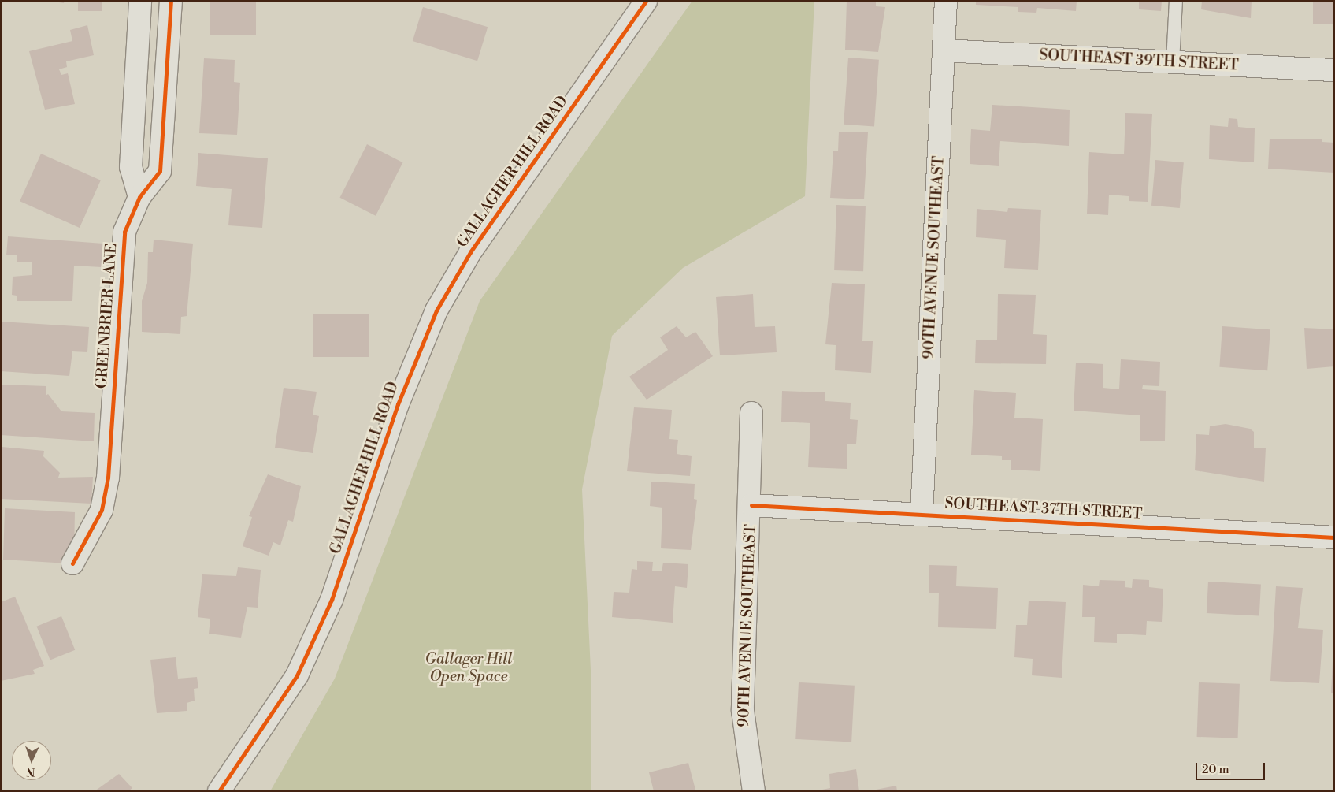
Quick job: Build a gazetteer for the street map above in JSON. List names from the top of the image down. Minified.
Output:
{"streets":{"street":["SOUTHEAST 39TH STREET","GALLAGHER HILL ROAD","90TH AVENUE SOUTHEAST","GREENBRIER LANE","SOUTHEAST 37TH STREET"]},"crossings":[["SOUTHEAST 39TH STREET","90TH AVENUE SOUTHEAST"],["90TH AVENUE SOUTHEAST","SOUTHEAST 37TH STREET"]],"parks":["Gallager Hill Open Space"],"scale_bar":"20 m","north":"bottom"}
